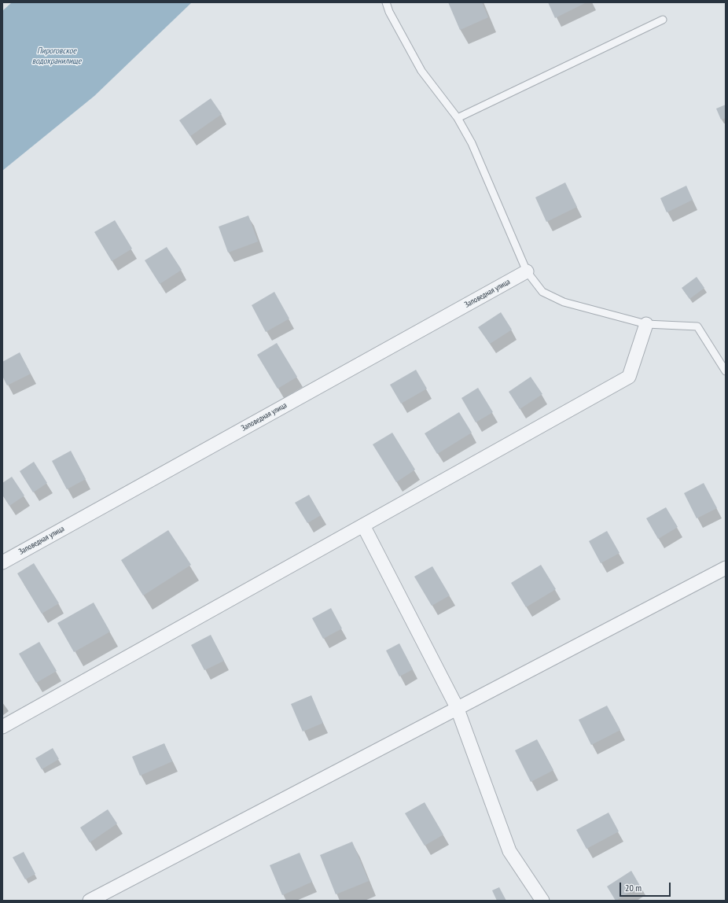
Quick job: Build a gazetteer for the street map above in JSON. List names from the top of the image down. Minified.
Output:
{"streets":{"street":["Заповедная улица"]},"water":["Пироговское водохранилище"],"scale_bar":"20 m"}
